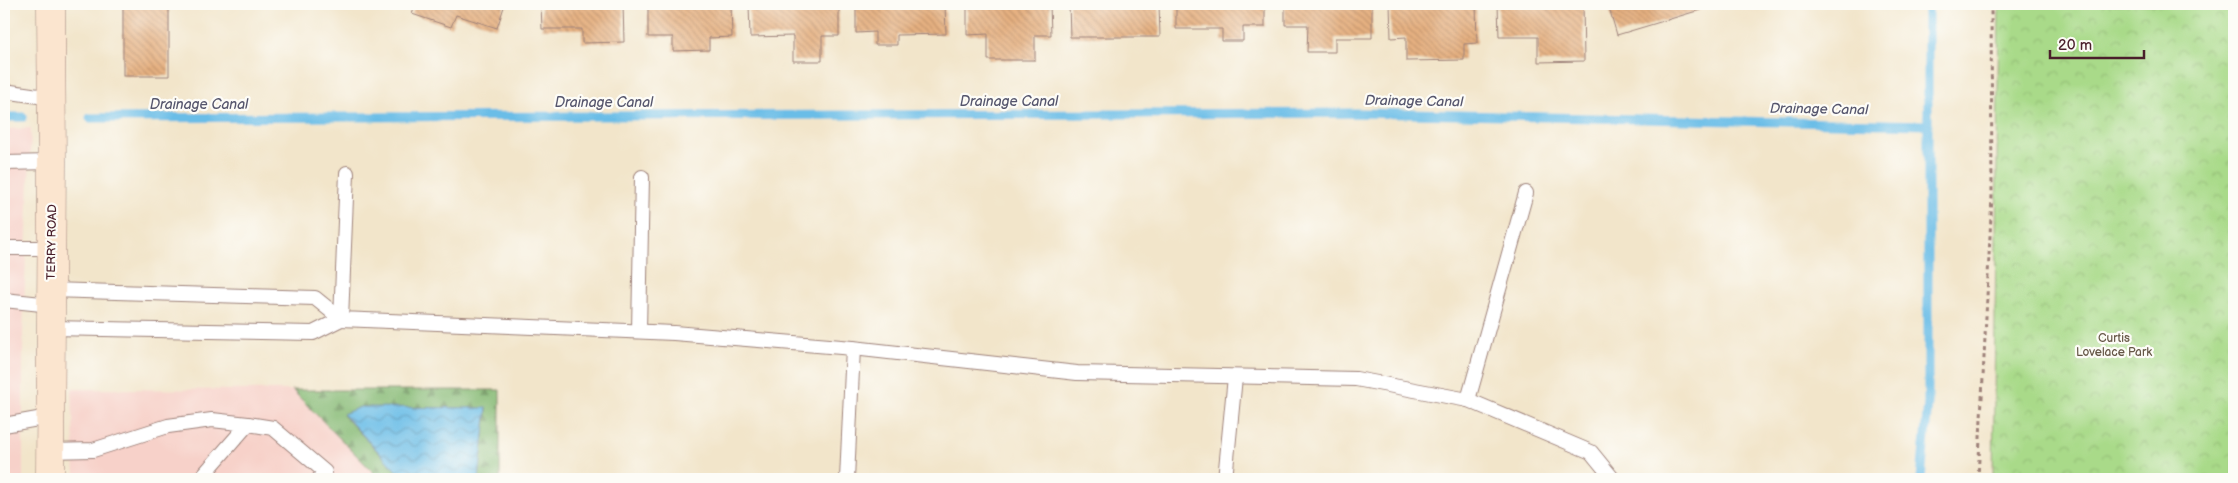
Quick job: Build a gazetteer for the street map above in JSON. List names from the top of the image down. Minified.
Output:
{"streets":{"street":["TERRY ROAD"]},"water":["Drainage Canal"],"parks":["Curtis Lovelace Park"],"scale_bar":"20 m"}
